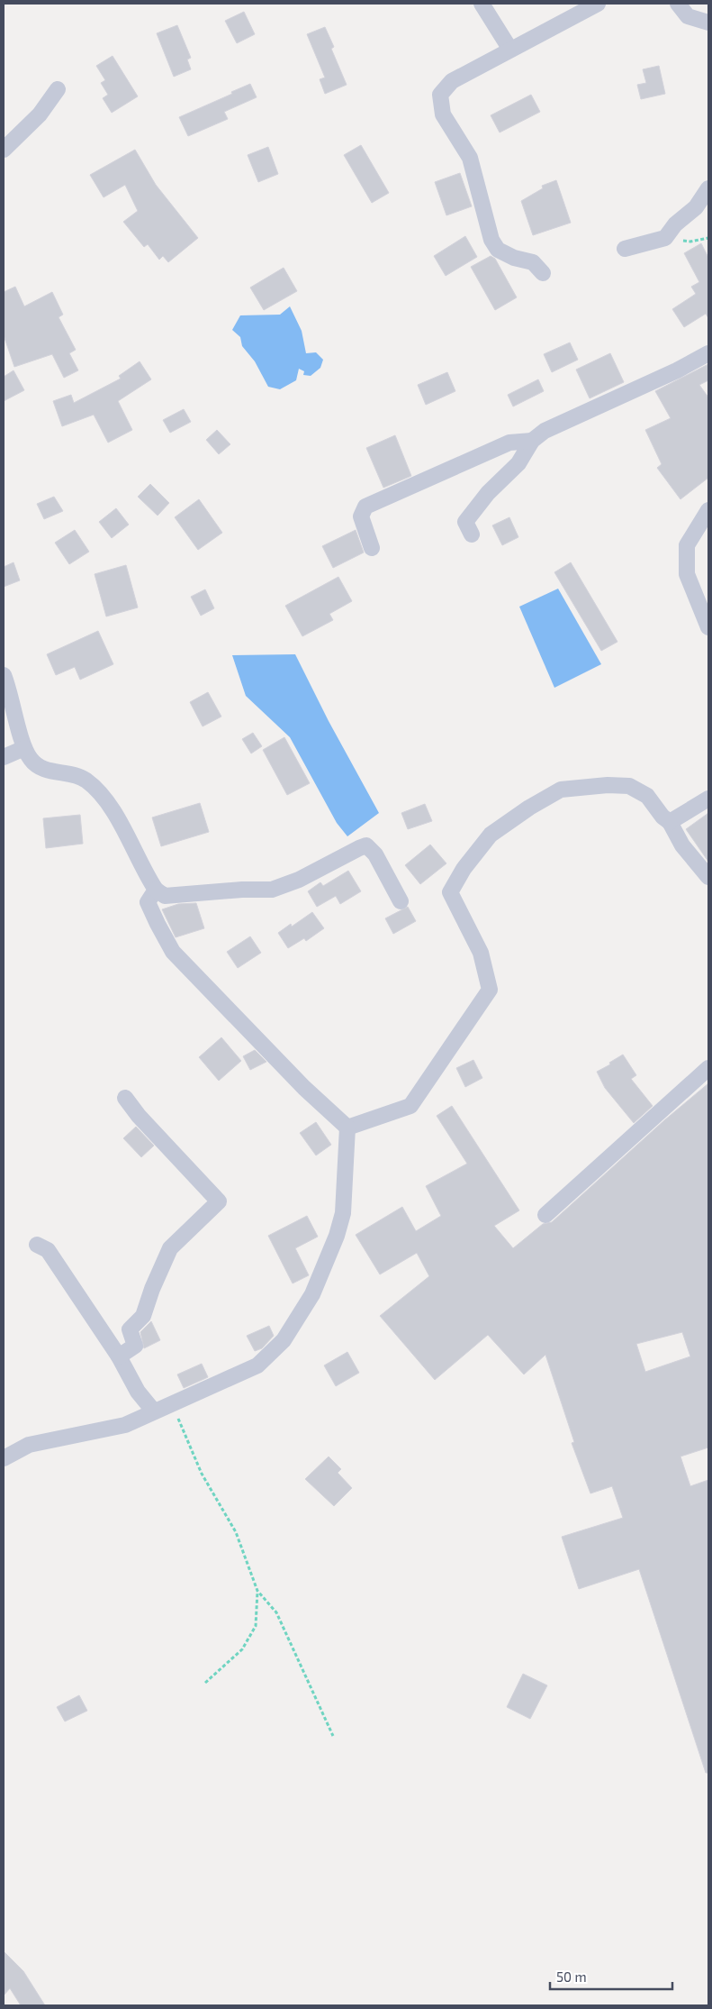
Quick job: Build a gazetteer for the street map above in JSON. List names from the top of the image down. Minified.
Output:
{"scale_bar":"50 m"}
